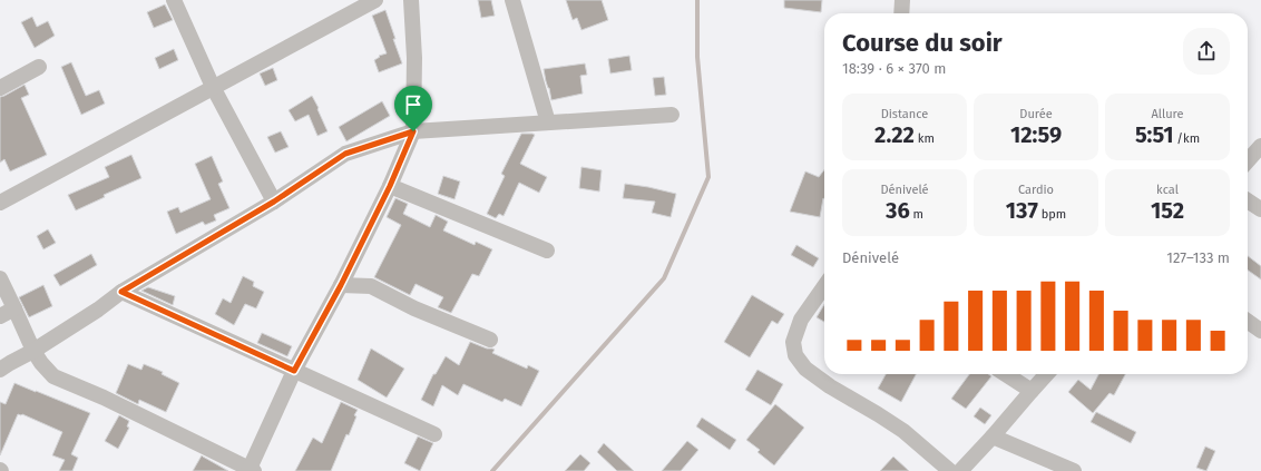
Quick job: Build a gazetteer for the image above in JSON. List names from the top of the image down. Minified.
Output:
{"page":{"heading":["Course du soir","18:39 · 6 × 370 m"],"stats":[["Distance","2.22 km"],["Durée","12:59"],["Allure","5:51 /km"],["Dénivelé","36 m"],["Cardio","137 bpm"],["kcal","152"]],"chart":["Dénivelé","127–133 m"]}}
